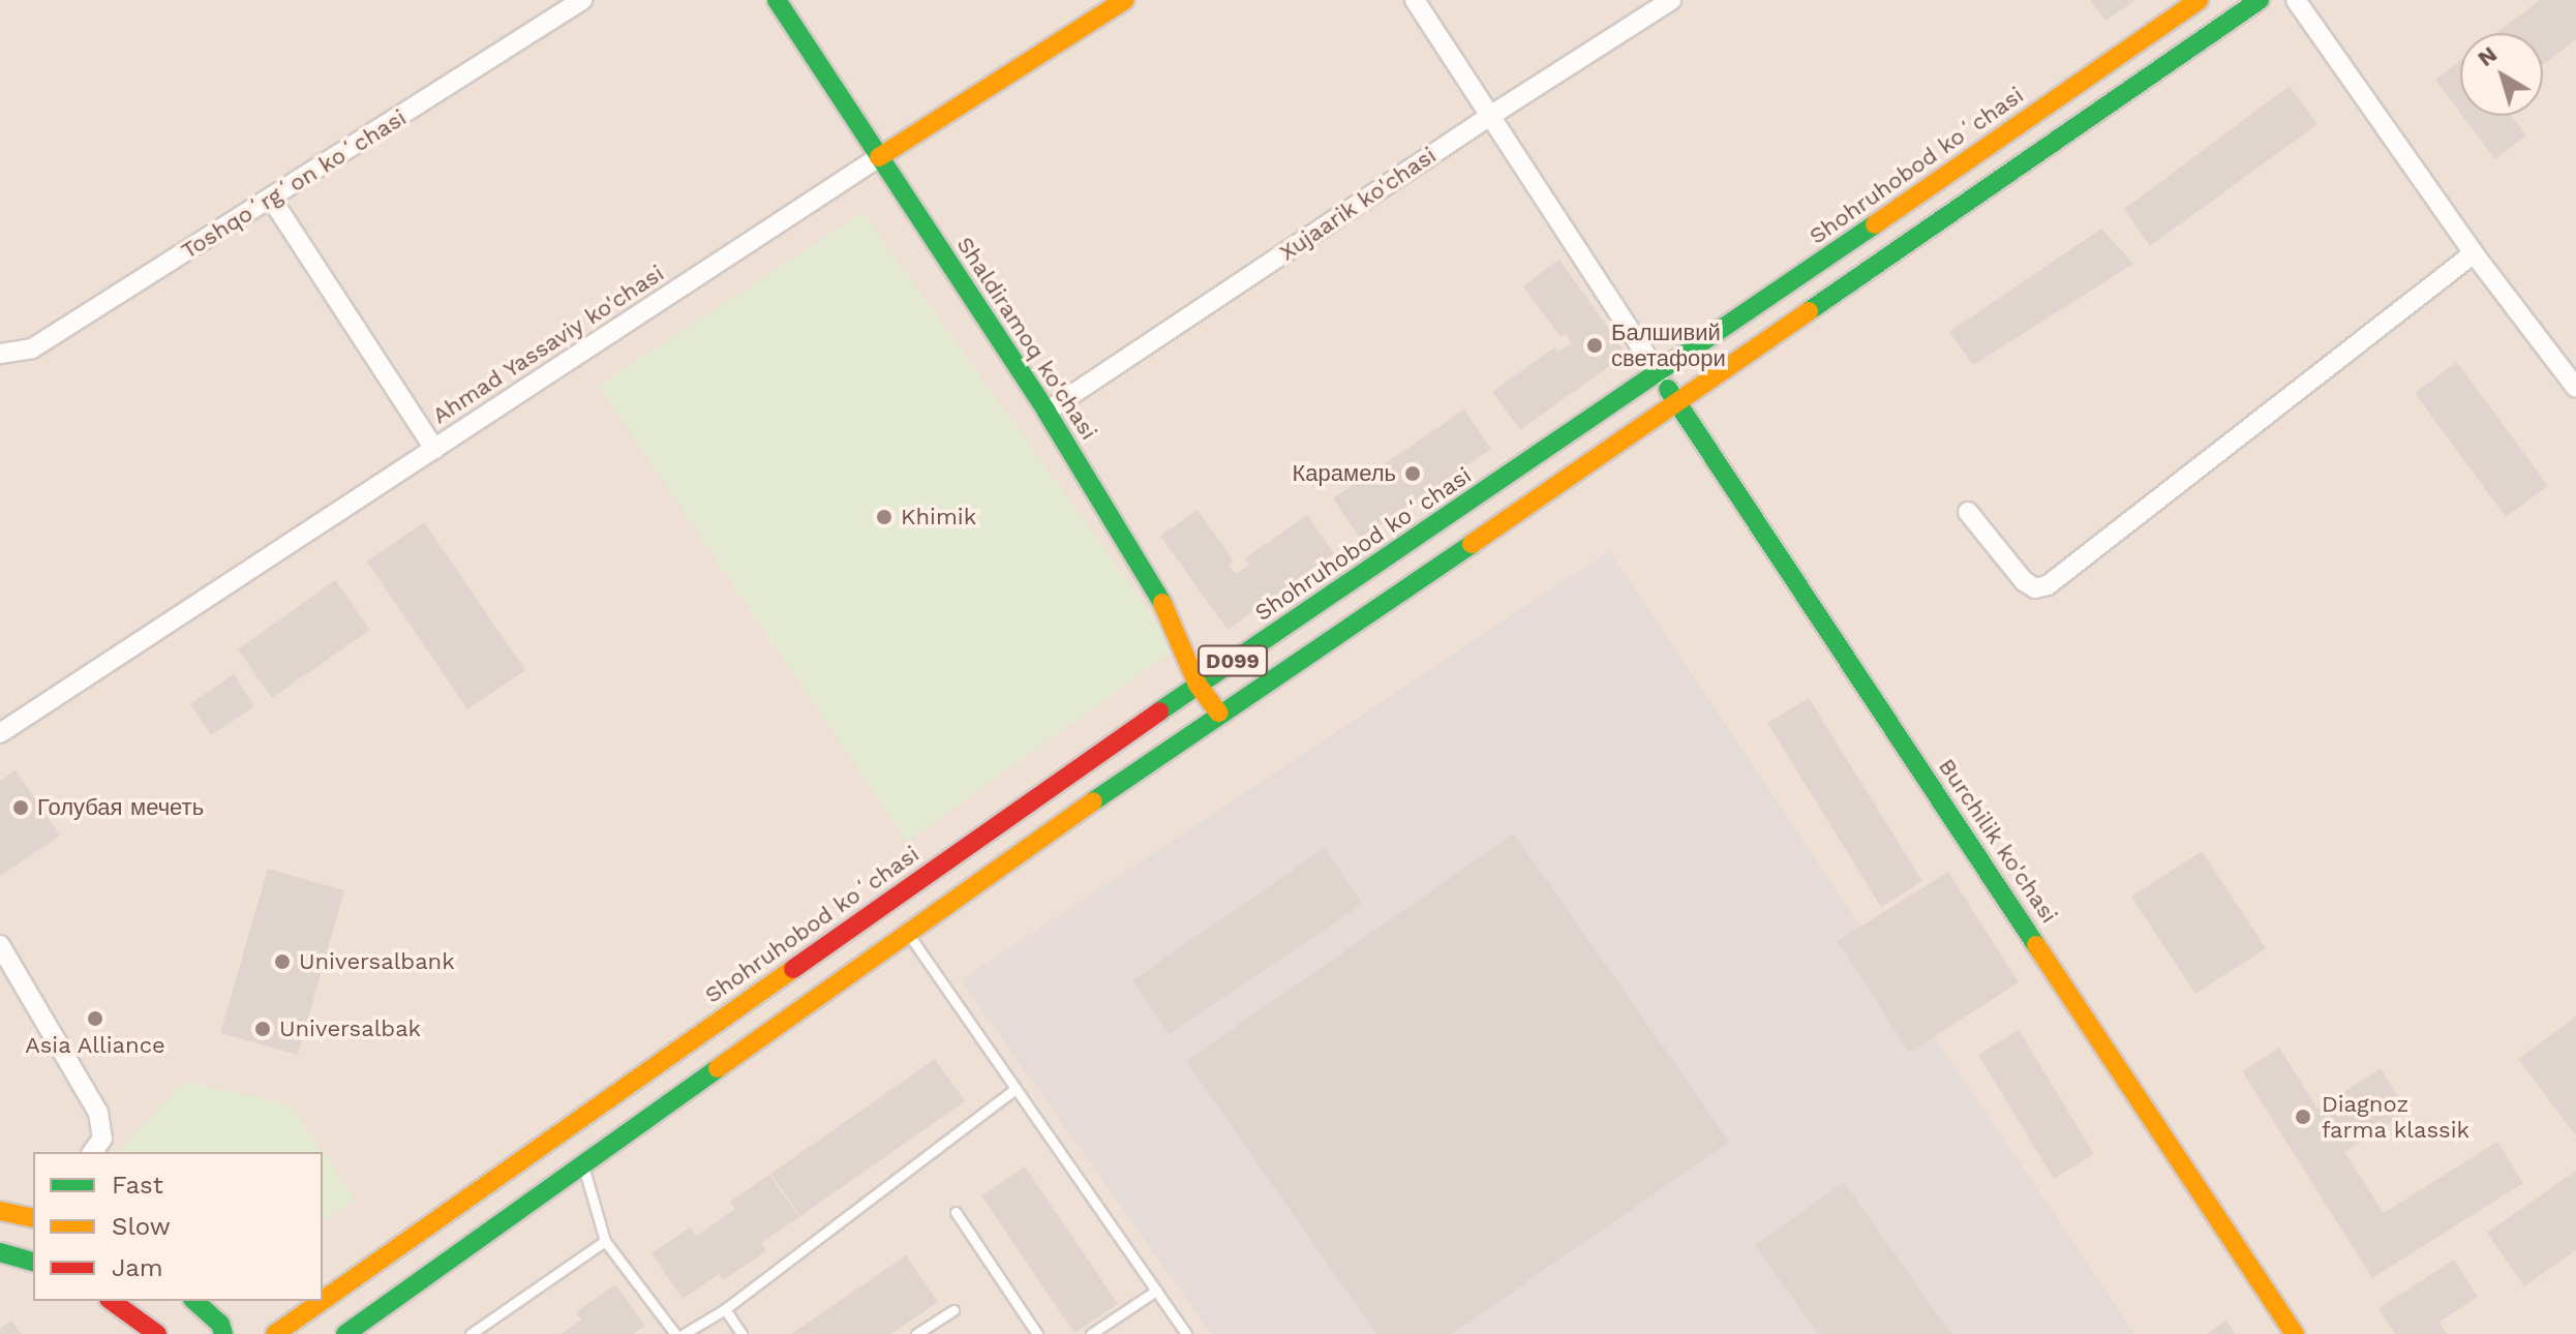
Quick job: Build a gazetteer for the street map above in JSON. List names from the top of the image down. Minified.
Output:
{"streets":{"main road":["Shohruhobod koʻchasi","Shaldiramoq ko'chasi","Ahmad Yassaviy ko'chasi","D099","Burchilik ko'chasi"],"street":["Toshqoʻrgʻon koʻchasi","Xujaarik ko'chasi"]},"crossings":[["Shohruhobod koʻchasi","Shaldiramoq ko'chasi"],["Shohruhobod koʻchasi","Burchilik ko'chasi"],["Xujaarik ko'chasi","Shaldiramoq ko'chasi"],["Shaldiramoq ko'chasi","Ahmad Yassaviy ko'chasi"],["Shaldiramoq ko'chasi","D099"],["D099","Burchilik ko'chasi"]],"places":["Балшивий светафори","Карамель","Khimik","Голубая мечеть","Universalbank","Asia Alliance","Universalbak","Diagnoz farma klassik"],"legend":["Fast","Slow","Jam"],"north":"top left"}
